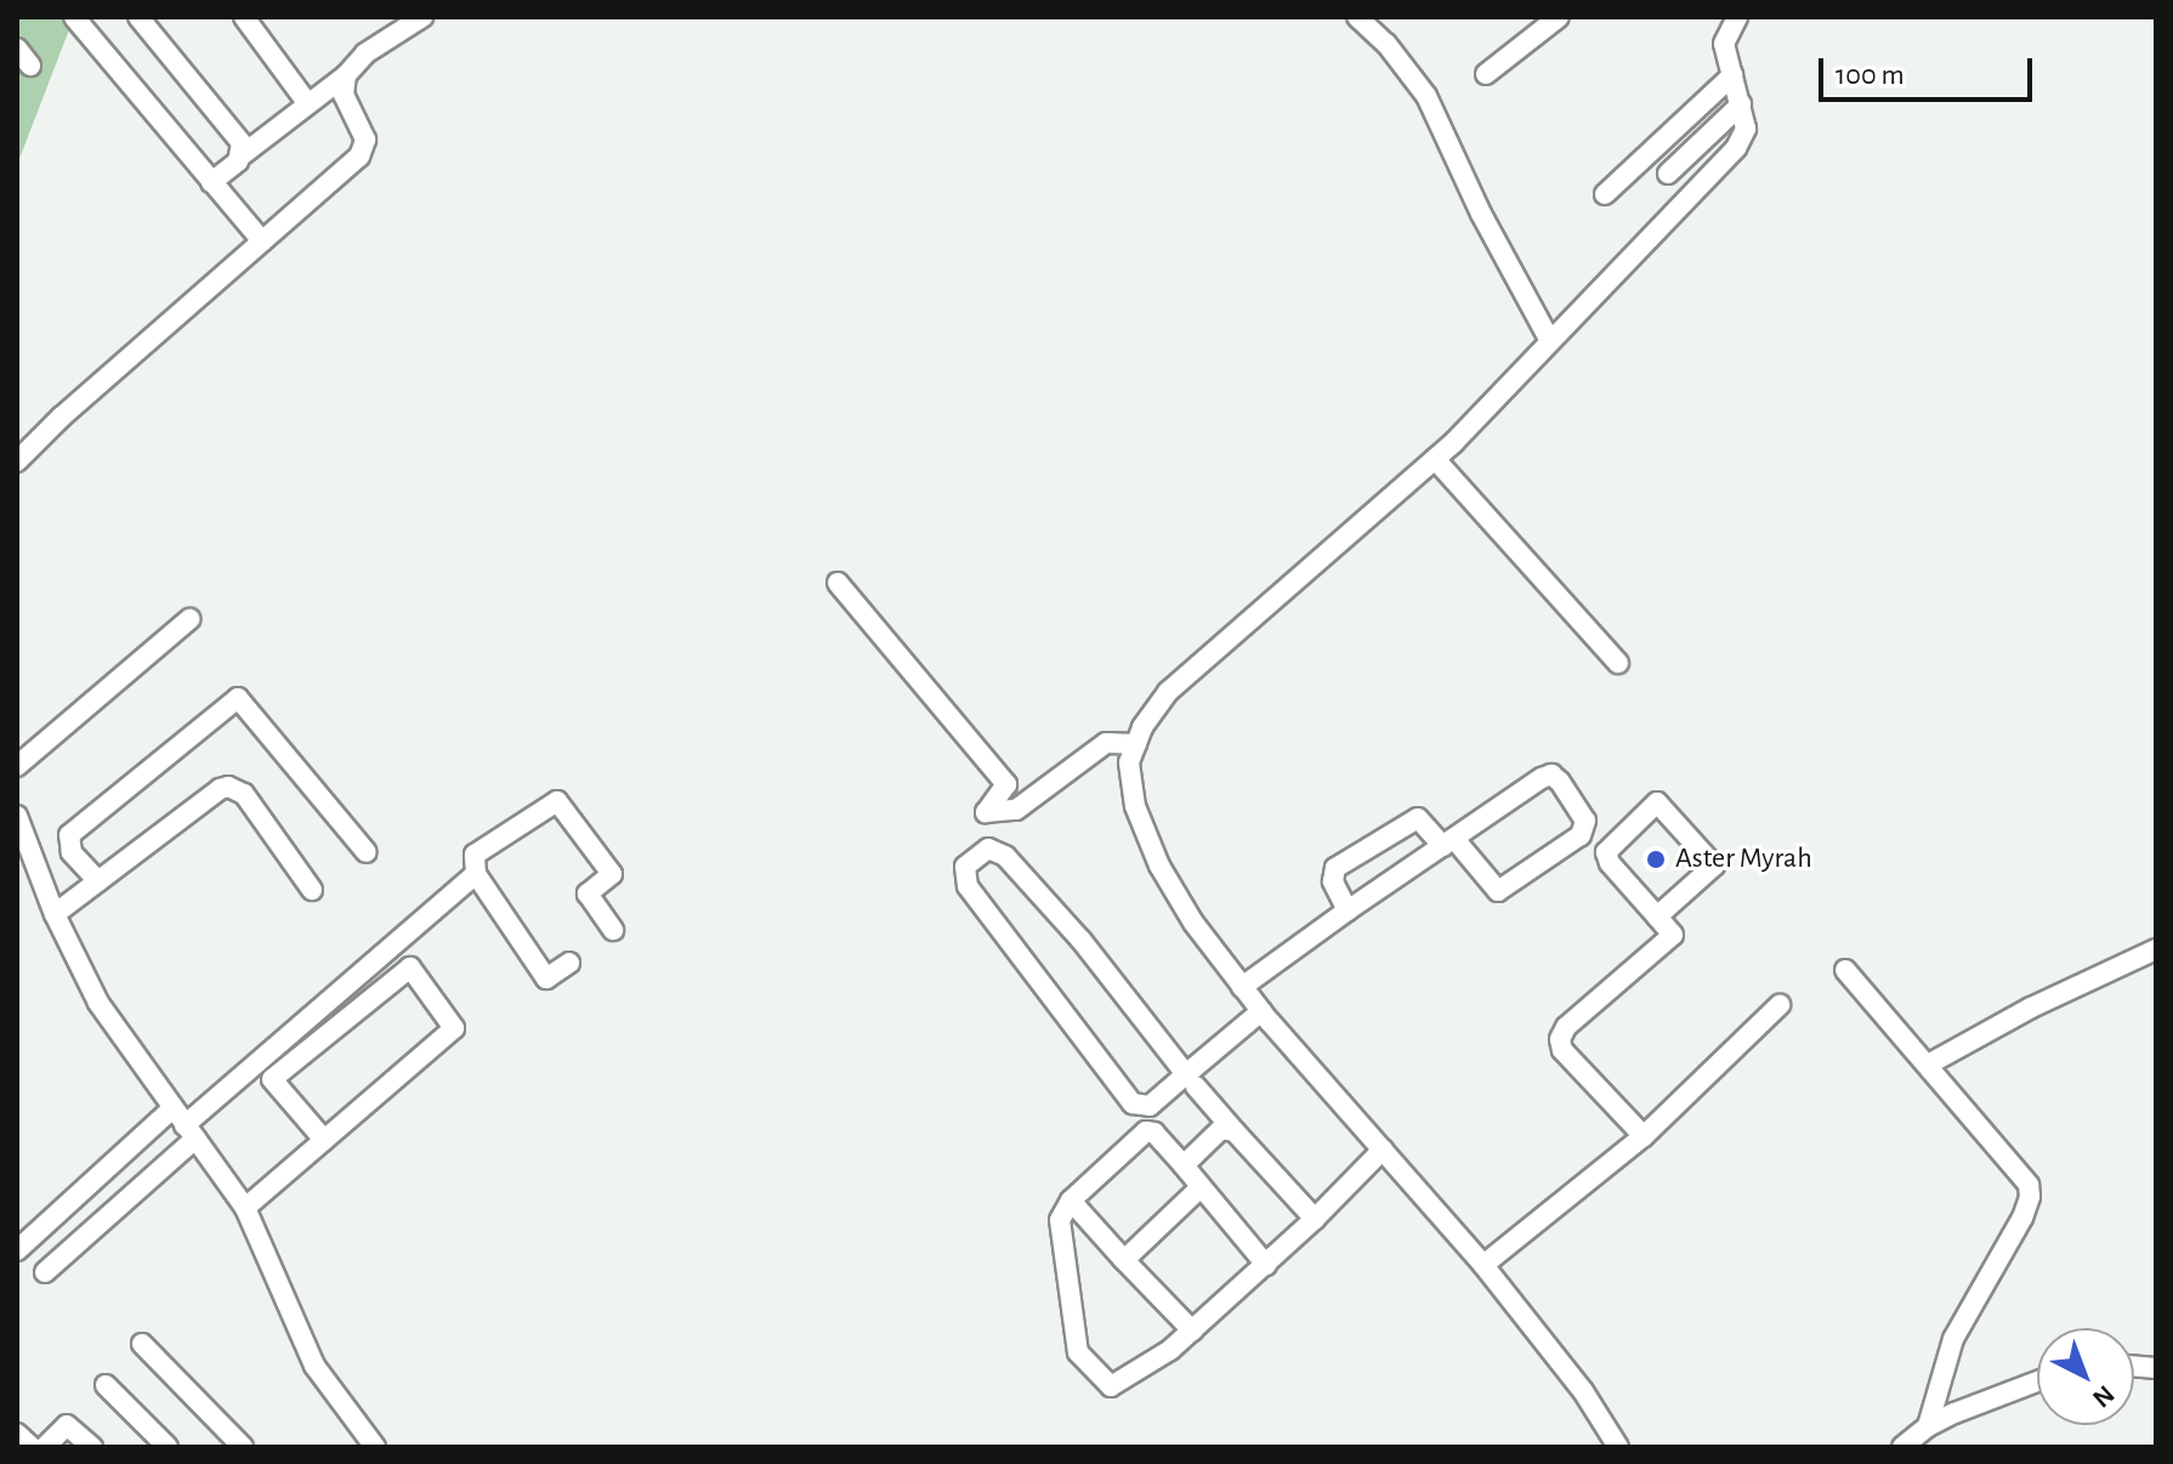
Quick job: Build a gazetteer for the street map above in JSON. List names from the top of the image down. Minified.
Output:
{"places":["Aster Myrah"],"scale_bar":"100 m","north":"bottom right"}
